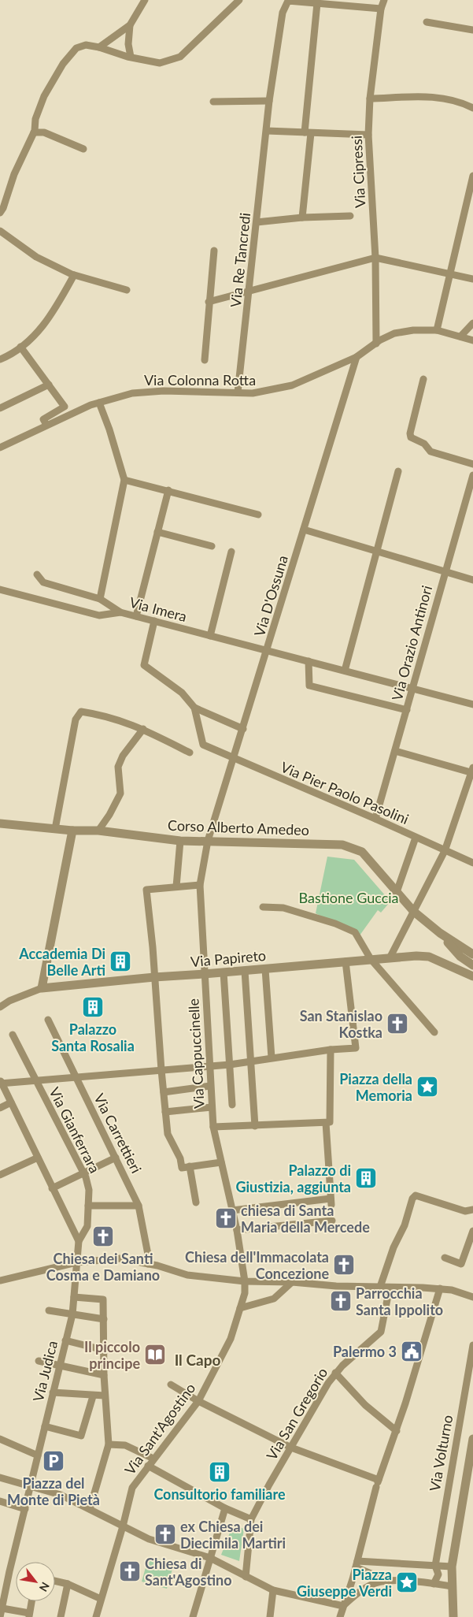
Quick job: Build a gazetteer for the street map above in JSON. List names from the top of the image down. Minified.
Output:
{"streets":{"street":["Via Cipressi","Via Re Tancredi","Via Colonna Rotta","Via D'Ossuna","Via Imera","Via Orazio Antinori","Via Pier Paolo Pasolini","Corso Alberto Amedeo","Via Papireto","Via Cappuccinelle","Via Gianferrara","Via Carrettieri","Via Judica","Via San Gregorio","Via Sant'Agostino","Via Volturno"]},"crossings":[["Via Cipressi","Via Colonna Rotta"],["Via Re Tancredi","Via Colonna Rotta"],["Via Colonna Rotta","Via D'Ossuna"],["Via D'Ossuna","Via Imera"],["Via D'Ossuna","Via Pier Paolo Pasolini"],["Via D'Ossuna","Corso Alberto Amedeo"],["Via D'Ossuna","Via Cappuccinelle"],["Via Imera","Via Orazio Antinori"],["Via Orazio Antinori","Via Pier Paolo Pasolini"],["Corso Alberto Amedeo","Via Cappuccinelle"],["Via Papireto","Via Cappuccinelle"],["Via Cappuccinelle","Via Sant'Agostino"],["Via Gianferrara","Via Judica"]],"districts":["Il Capo"],"parks":["Bastione Guccia"],"places":{"building":["Accademia Di Belle Arti","Palazzo Santa Rosalia","Palazzo di Giustizia, aggiunta","Consultorio familiare"],"church":["San Stanislao Kostka","chiesa di Santa Maria della Mercede","Chiesa dei Santi Cosma e Damiano","Chiesa dell'Immacolata Concezione","Parrocchia Santa Ippolito","ex Chiesa dei Diecimila Martiri","Chiesa di Sant'Agostino"],"place":["Piazza della Memoria","Piazza Giuseppe Verdi"],"public building":["Palermo 3"],"library":["Il piccolo principe"],"parking":["Piazza del Monte di Pietà"]},"north":"bottom right"}
